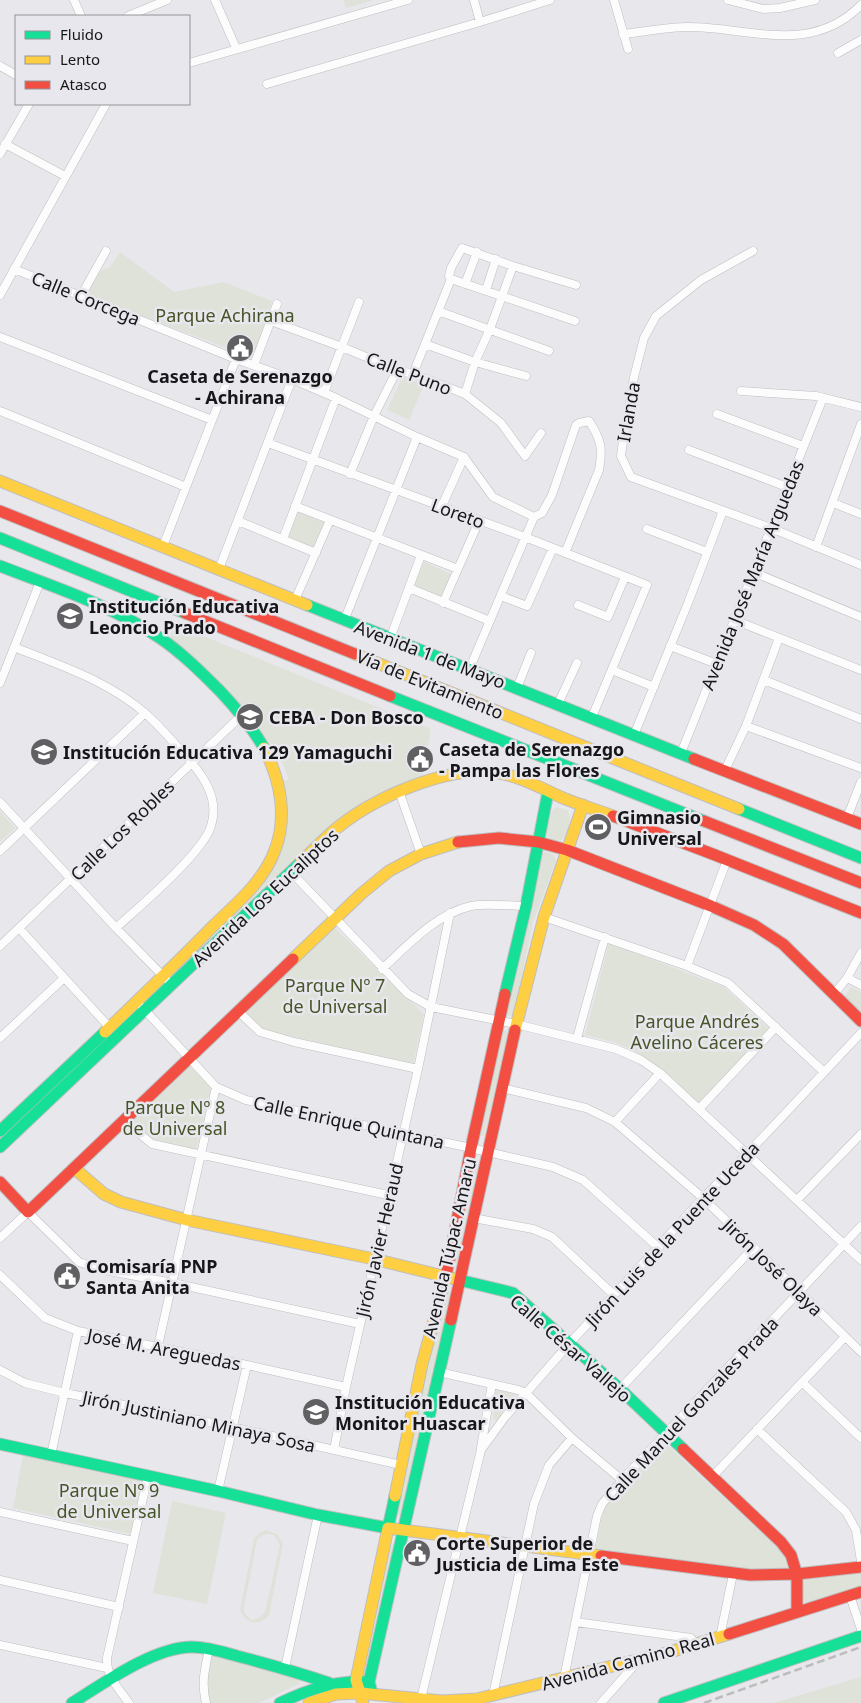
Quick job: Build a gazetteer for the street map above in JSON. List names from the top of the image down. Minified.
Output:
{"streets":{"main road":["Avenida 1 de Mayo","Vía de Evitamiento","Avenida Los Eucaliptos","Avenida Túpac Amaru","Calle César Vallejo","Avenida Camino Real"],"street":["Calle Corcega","Calle Puno","Irlanda","Loreto","Avenida José María Arguedas","Calle Los Robles","Calle Enrique Quintana","Jirón Luis de la Puente Uceda","Jirón Javier Heraud","Jirón José Olaya","José M. Areguedas","Calle Manuel Gonzales Prada","Jirón Justiniano Minaya Sosa"]},"crossings":[["Irlanda","Avenida José María Arguedas"],["Avenida José María Arguedas","Avenida 1 de Mayo"],["Calle Los Robles","Avenida Los Eucaliptos"],["Avenida Los Eucaliptos","Calle Enrique Quintana"],["Avenida Los Eucaliptos","Avenida Túpac Amaru"],["Calle Enrique Quintana","Jirón Luis de la Puente Uceda"],["Calle Enrique Quintana","Jirón Javier Heraud"],["Calle Enrique Quintana","Avenida Túpac Amaru"],["Jirón Luis de la Puente Uceda","Jirón José Olaya"],["Jirón Luis de la Puente Uceda","Calle César Vallejo"],["Jirón Luis de la Puente Uceda","Avenida Camino Real"],["Jirón Javier Heraud","Calle César Vallejo"],["Jirón Javier Heraud","José M. Areguedas"],["Jirón Javier Heraud","Jirón Justiniano Minaya Sosa"],["Avenida Túpac Amaru","Jirón José Olaya"],["Avenida Túpac Amaru","Calle César Vallejo"],["Avenida Túpac Amaru","Jirón Justiniano Minaya Sosa"],["Avenida Túpac Amaru","Avenida Camino Real"],["Jirón José Olaya","Calle Manuel Gonzales Prada"],["Calle César Vallejo","Calle Manuel Gonzales Prada"],["Calle César Vallejo","Avenida Camino Real"],["Calle Manuel Gonzales Prada","Avenida Camino Real"]],"parks":["Parque Achirana","Parque Nº 7 de Universal","Parque Andrés Avelino Cáceres","Parque Nº 8 de Universal","Parque Nº 9 de Universal"],"places":{"public building":["Caseta de Serenazgo - Achirana","Caseta de Serenazgo - Pampa las Flores","Comisaría PNP Santa Anita","Corte Superior de Justicia de Lima Este"],"school or university":["Institución Educativa Leoncio Prado","CEBA - Don Bosco","Institución Educativa 129 Yamaguchi","Institución Educativa Monitor Huascar"],"sports":["Gimnasio Universal"]},"legend":["Fluido","Lento","Atasco"]}
